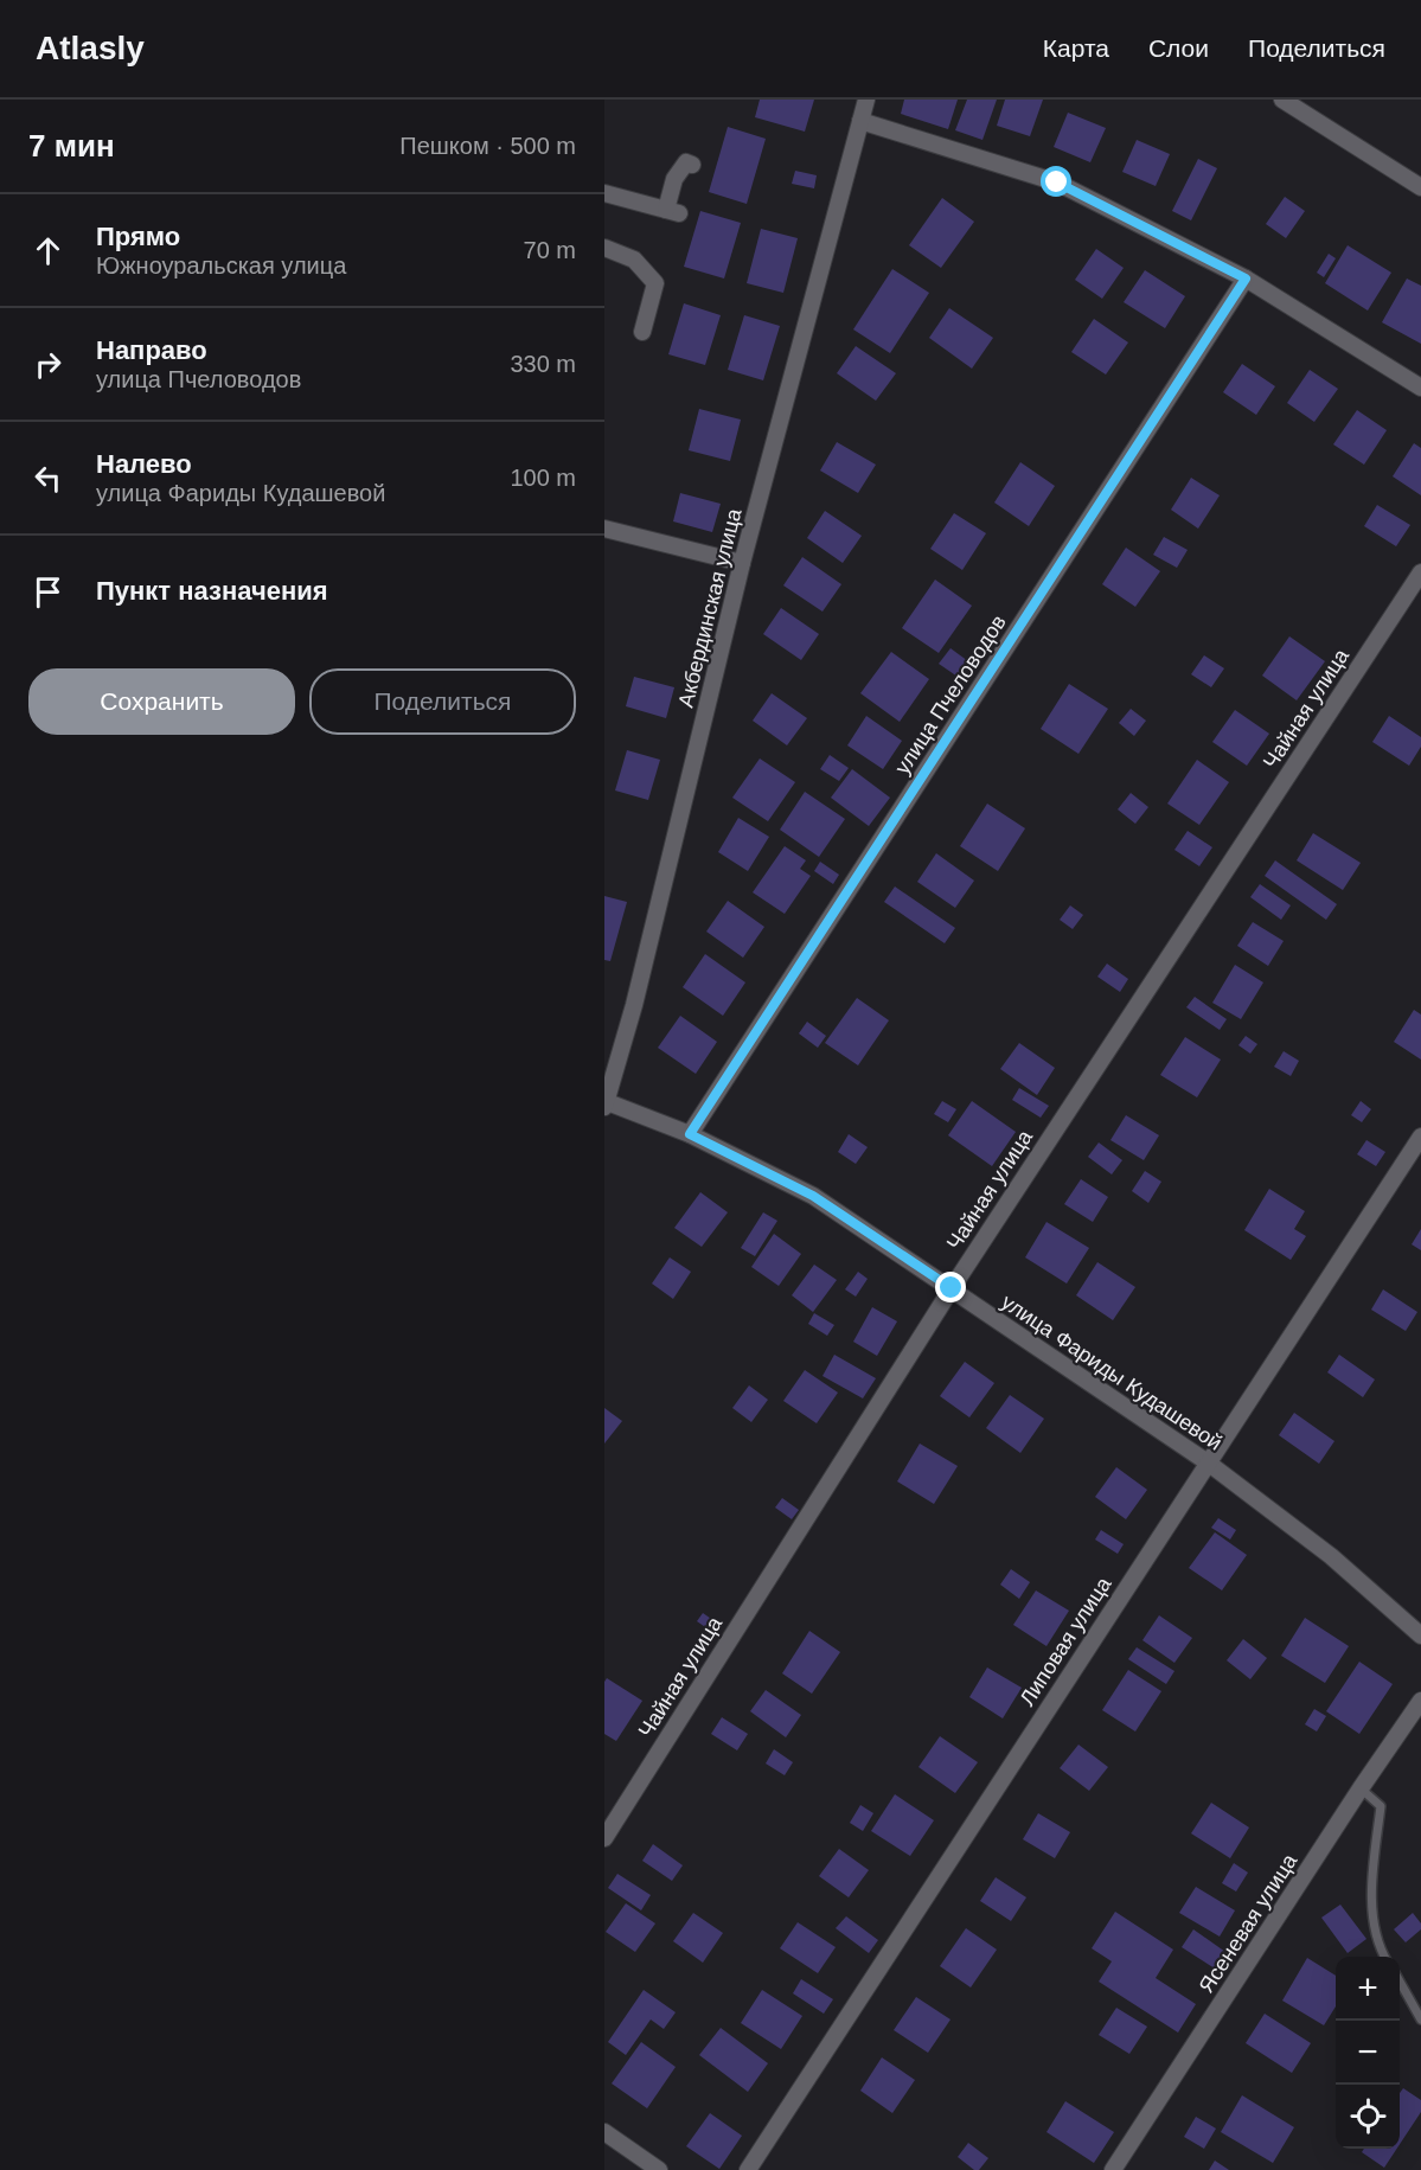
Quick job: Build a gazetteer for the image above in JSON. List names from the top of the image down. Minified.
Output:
{"streets":{"street":["Акбердинская улица","улица Пчеловодов","Чайная улица","улица Фариды Кудашевой","Липовая улица","Ясеневая улица"]},"crossings":[["Акбердинская улица","улица Фариды Кудашевой"],["улица Пчеловодов","улица Фариды Кудашевой"],["Чайная улица","улица Фариды Кудашевой"],["улица Фариды Кудашевой","Липовая улица"]],"page":{"header":"Atlasly","nav":["Карта","Слои","Поделиться"],"heading":["7 мин","Пешком · 500 m"],"list":[["Прямо","Южноуральская улица","70 m"],["Направо","улица Пчеловодов","330 m"],["Налево","улица Фариды Кудашевой","100 m"],"Пункт назначения"],"buttons":["Сохранить","Поделиться"],"map_buttons":["+","−"]}}
